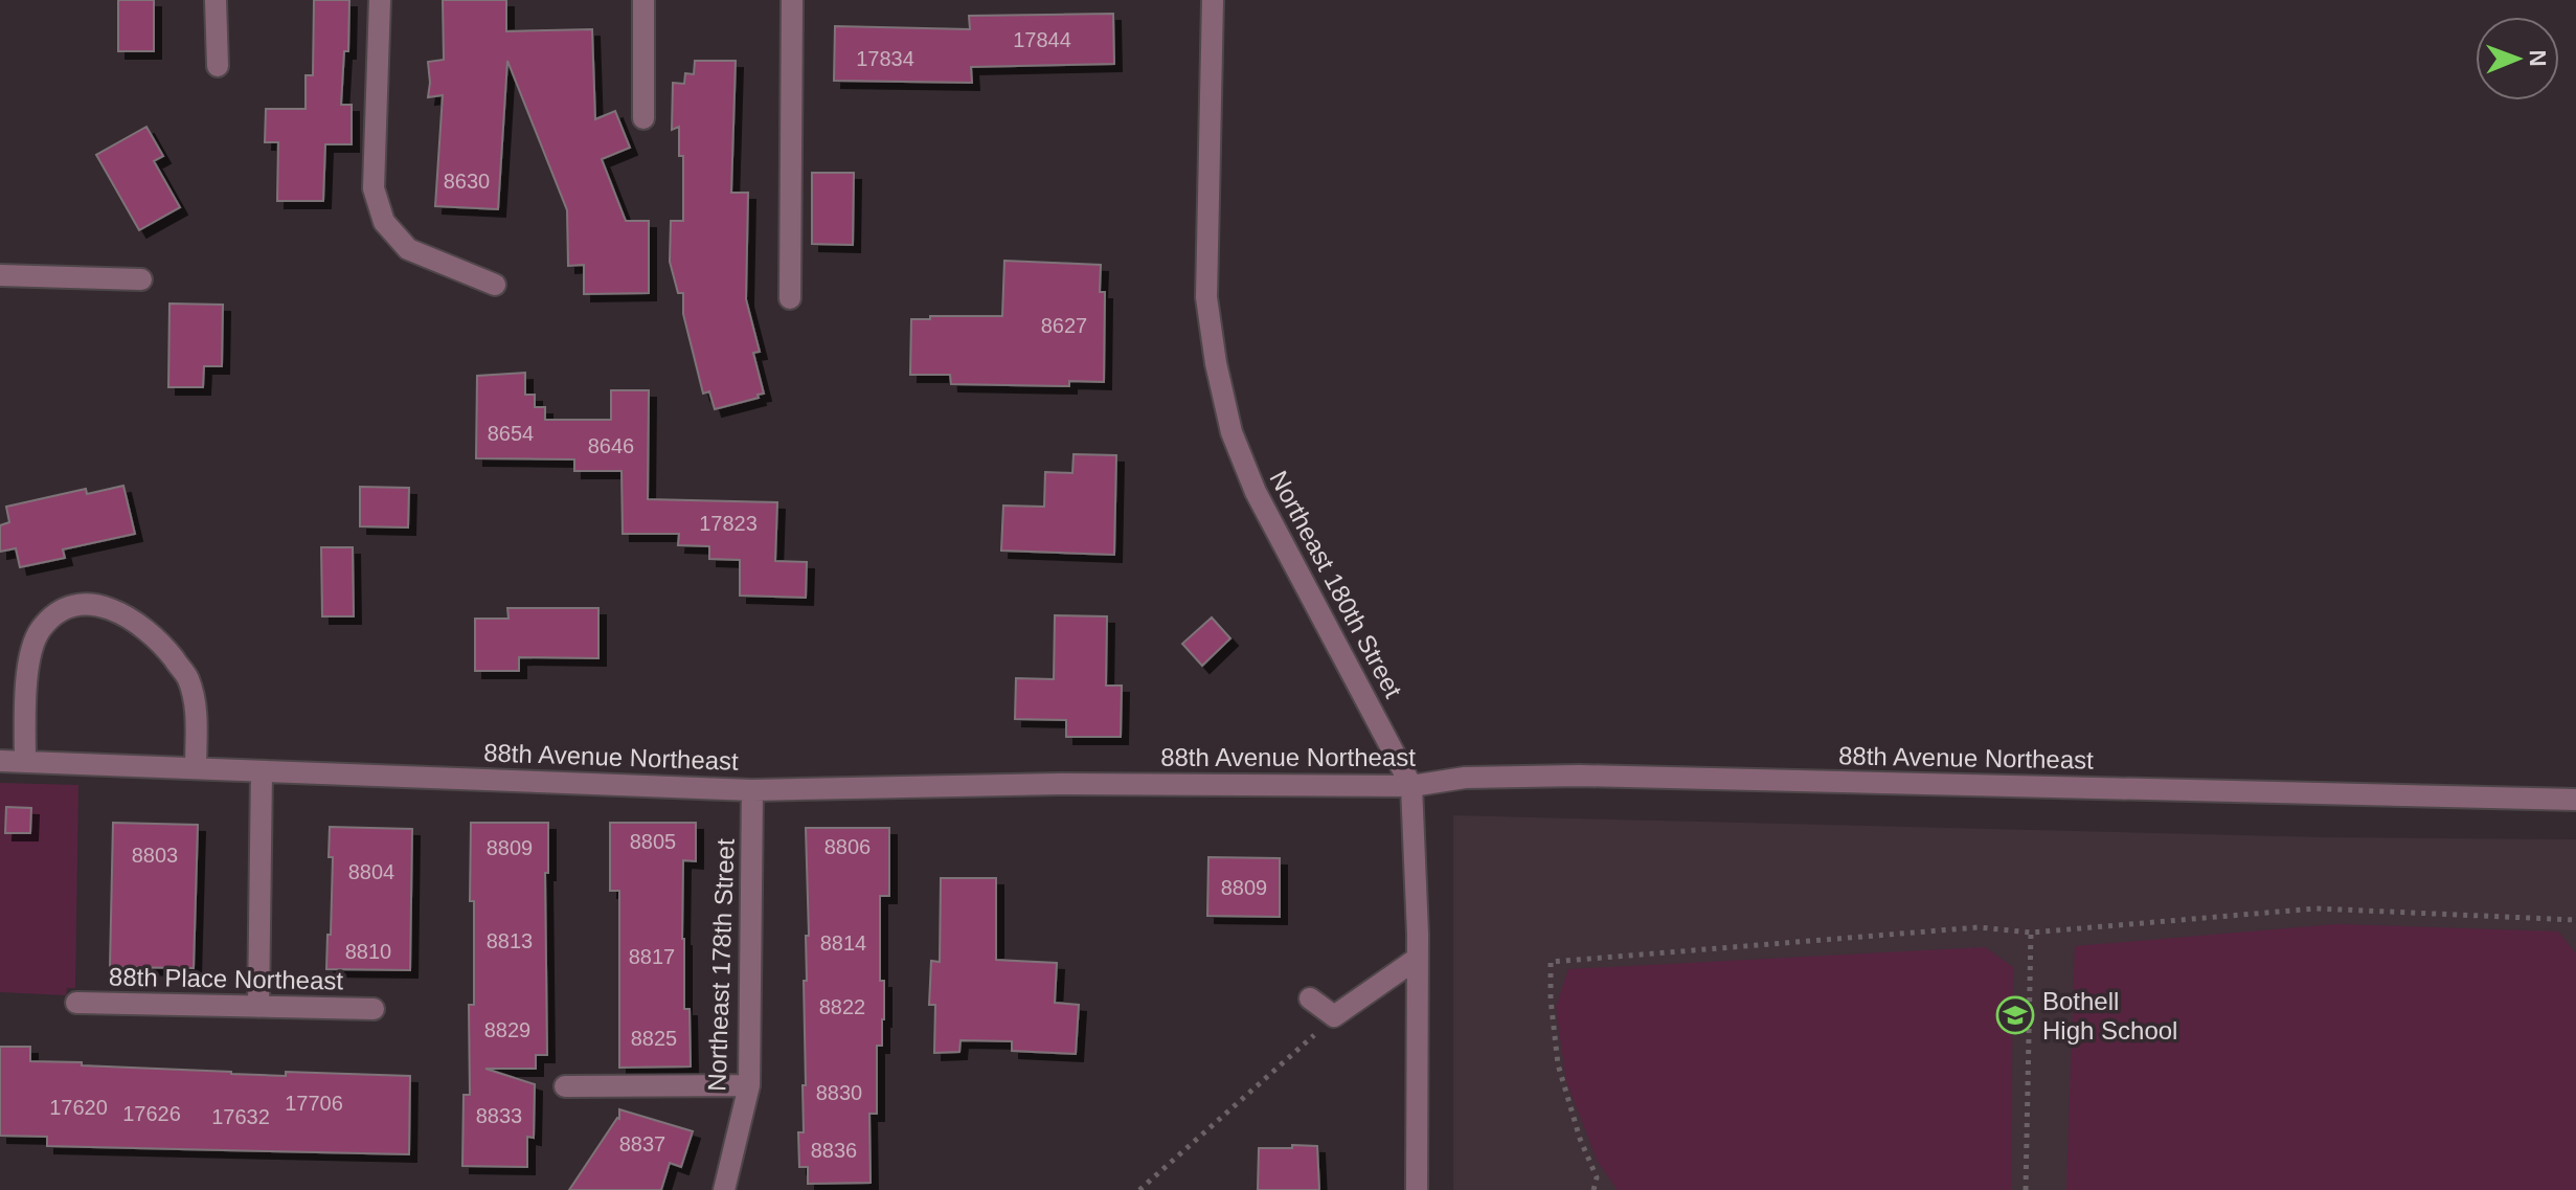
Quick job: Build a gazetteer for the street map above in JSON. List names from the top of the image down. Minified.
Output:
{"streets":{"street":["Northeast 180th Street","88th Avenue Northeast","Northeast 178th Street","88th Place Northeast"]},"crossings":[["Northeast 180th Street","88th Avenue Northeast"],["88th Avenue Northeast","Northeast 178th Street"]],"places":{"school or university":["Bothell High School"]},"house_numbers":["17844","17834","8630","8627","8654","8646","17823","8805","8806","8809","8803","8804","8809","8813","8814","8810","8817","8822","8829","8825","8830","17706","17620","17626","8833","17632","8837","8836"],"north":"right"}
